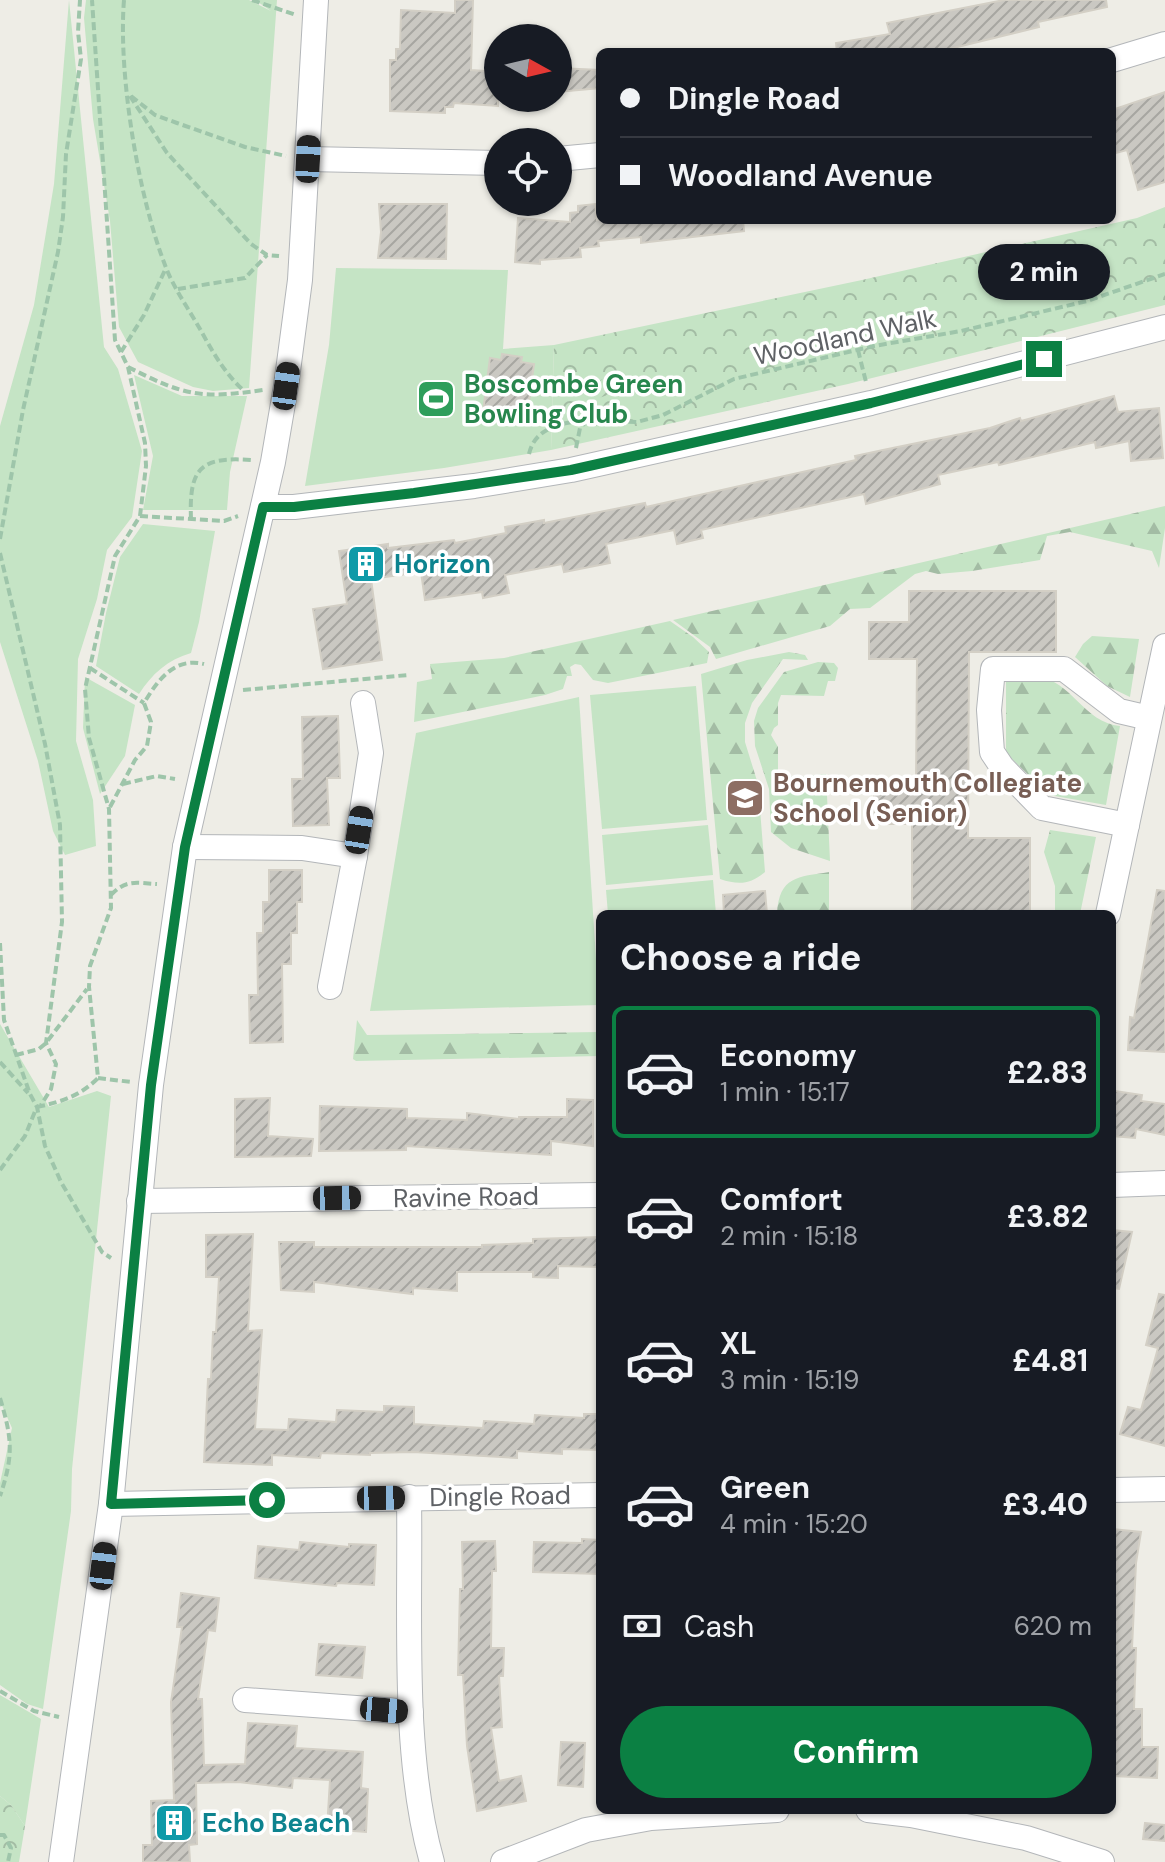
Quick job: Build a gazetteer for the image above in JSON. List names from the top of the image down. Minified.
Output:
{"streets":{"street":["Ravine Road","Dingle Road"],"path":["Woodland Walk"]},"places":{"sports":["Boscombe Green Bowling Club"],"building":["Horizon","Echo Beach"],"school or university":["Bournemouth Collegiate School (Senior)"]},"north":"right","page":{"banner":["Dingle Road","Woodland Avenue"],"bubble":"2 min","heading":"Choose a ride","list":[{"name":"Economy","note":"1 min · 15:17","value":"£2.83"},{"name":"Comfort","note":"2 min · 15:18","value":"£3.82"},{"name":"XL","note":"3 min · 15:19","value":"£4.81"},{"name":"Green","note":"4 min · 15:20","value":"£3.40"}],"pay":["Cash","620 m"],"buttons":"Confirm"}}
